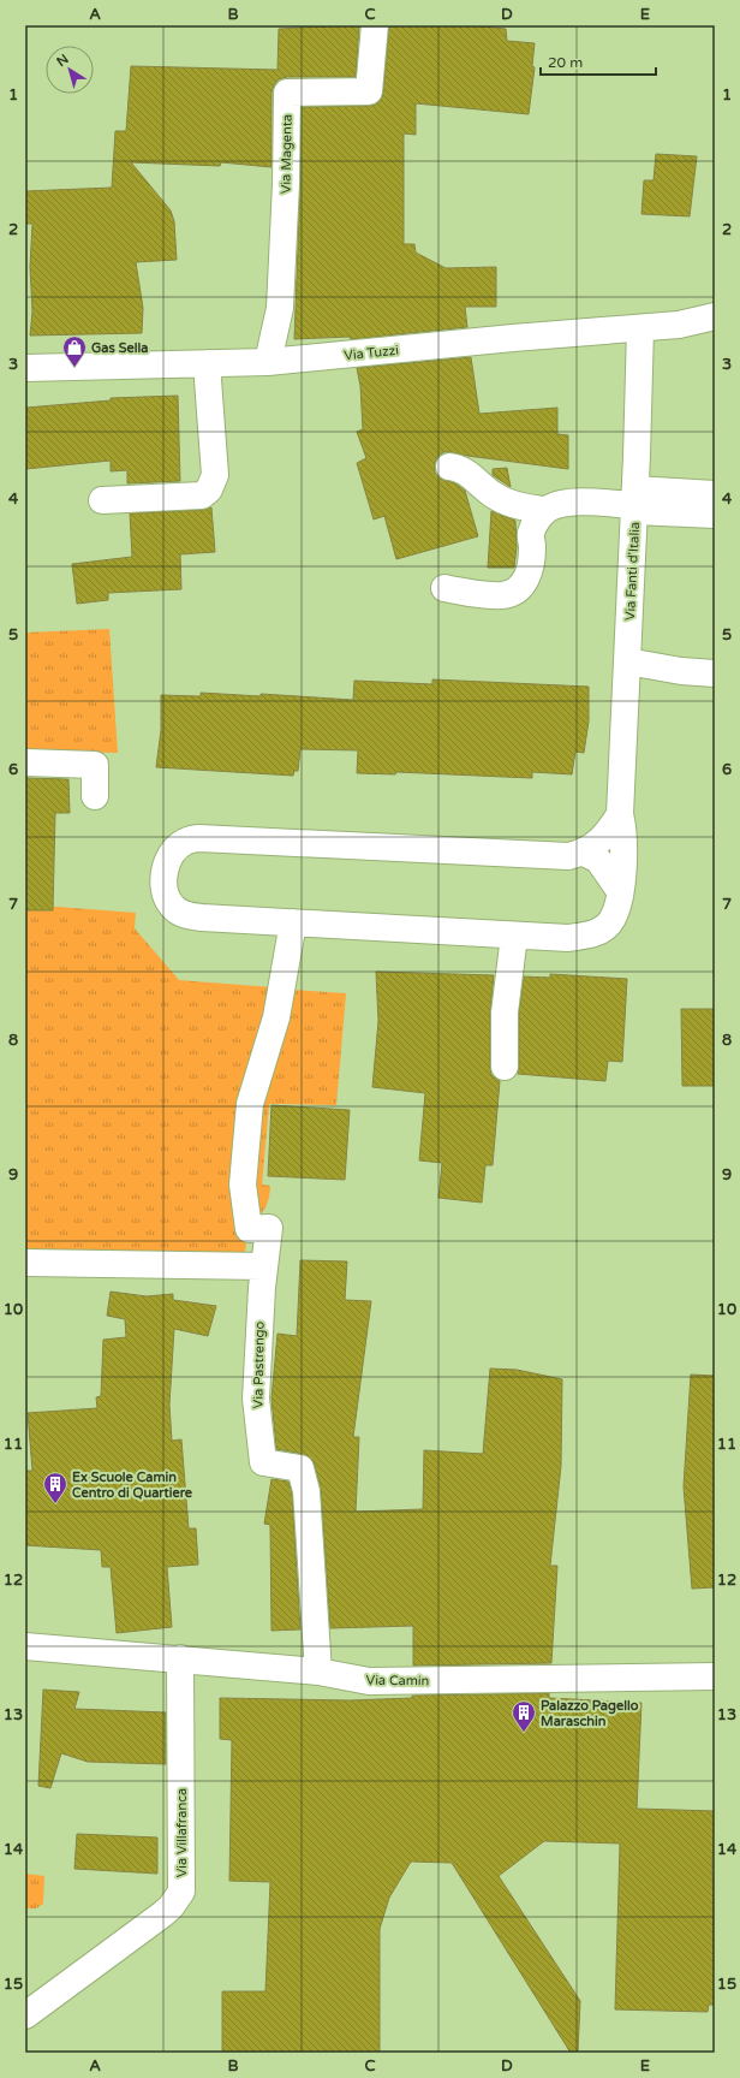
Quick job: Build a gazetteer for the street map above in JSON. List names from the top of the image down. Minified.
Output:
{"streets":{"street":["Via Magenta","Via Tuzzi","Via Fanti d'Italia","Via Pastrengo","Via Camin","Via Villafranca"]},"crossings":[["Via Magenta","Via Tuzzi"],["Via Tuzzi","Via Fanti d'Italia"],["Via Fanti d'Italia","Via Pastrengo"],["Via Pastrengo","Via Camin"],["Via Camin","Via Villafranca"]],"places":{"shop":["Gas Sella"],"building":["Ex Scuole Camin Centro di Quartiere","Palazzo Pagello Maraschin"]},"scale_bar":"20 m","north":"top left","grid":{"columns":["A","B","C","D","E"],"rows":["1","2","3","4","5","6","7","8","9","10","11","12","13","14","15"]}}
